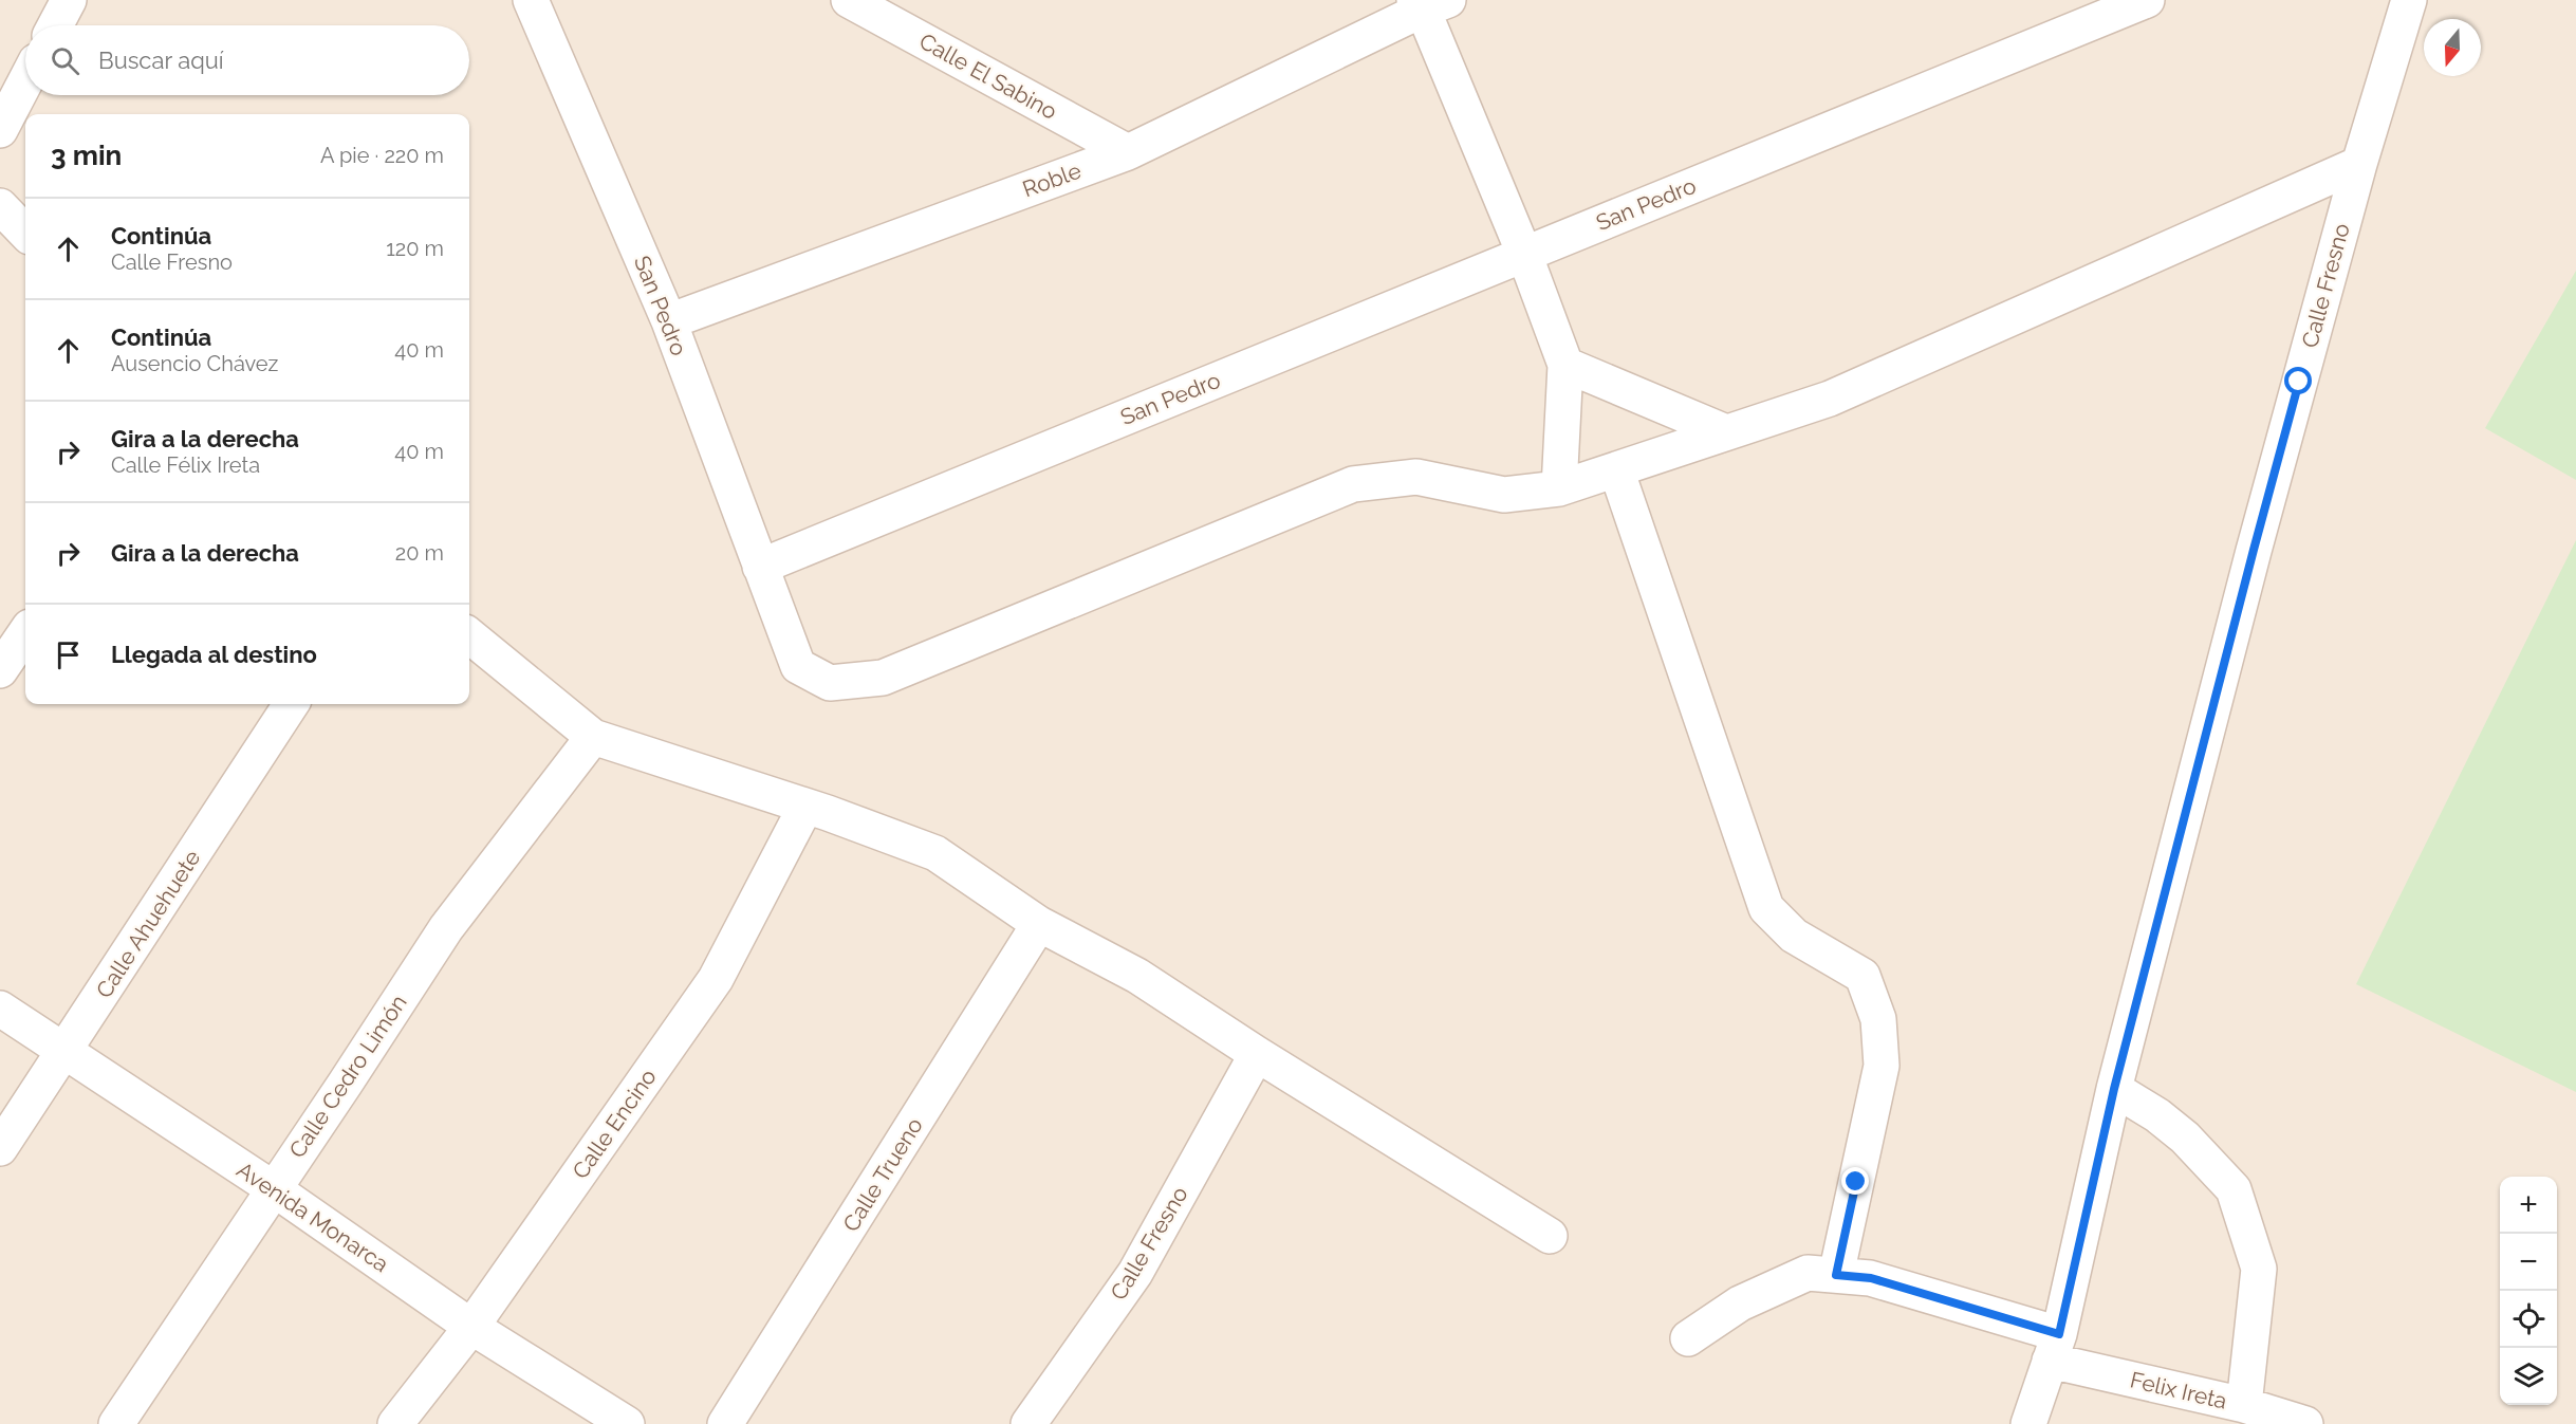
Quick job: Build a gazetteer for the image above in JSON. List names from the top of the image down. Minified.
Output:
{"streets":{"street":["Calle El Sabino","Roble","San Pedro","Calle Fresno","Calle Ahuehuete","Calle Cedro Limón","Calle Encino","Calle Trueno","Avenida Monarca","Felix Ireta"]},"crossings":[["Calle El Sabino","Roble"],["Roble","San Pedro"],["Calle Fresno","Felix Ireta"],["Calle Ahuehuete","Avenida Monarca"],["Calle Cedro Limón","Avenida Monarca"],["Calle Encino","Avenida Monarca"]],"north":"bottom","page":{"search":"Buscar aquí","heading":["3 min","A pie · 220 m"],"list":[["Continúa","Calle Fresno","120 m"],["Continúa","Ausencio Chávez","40 m"],["Gira a la derecha","Calle Félix Ireta","40 m"],["Gira a la derecha","20 m"],"Llegada al destino"],"map_buttons":["+","−"]}}
